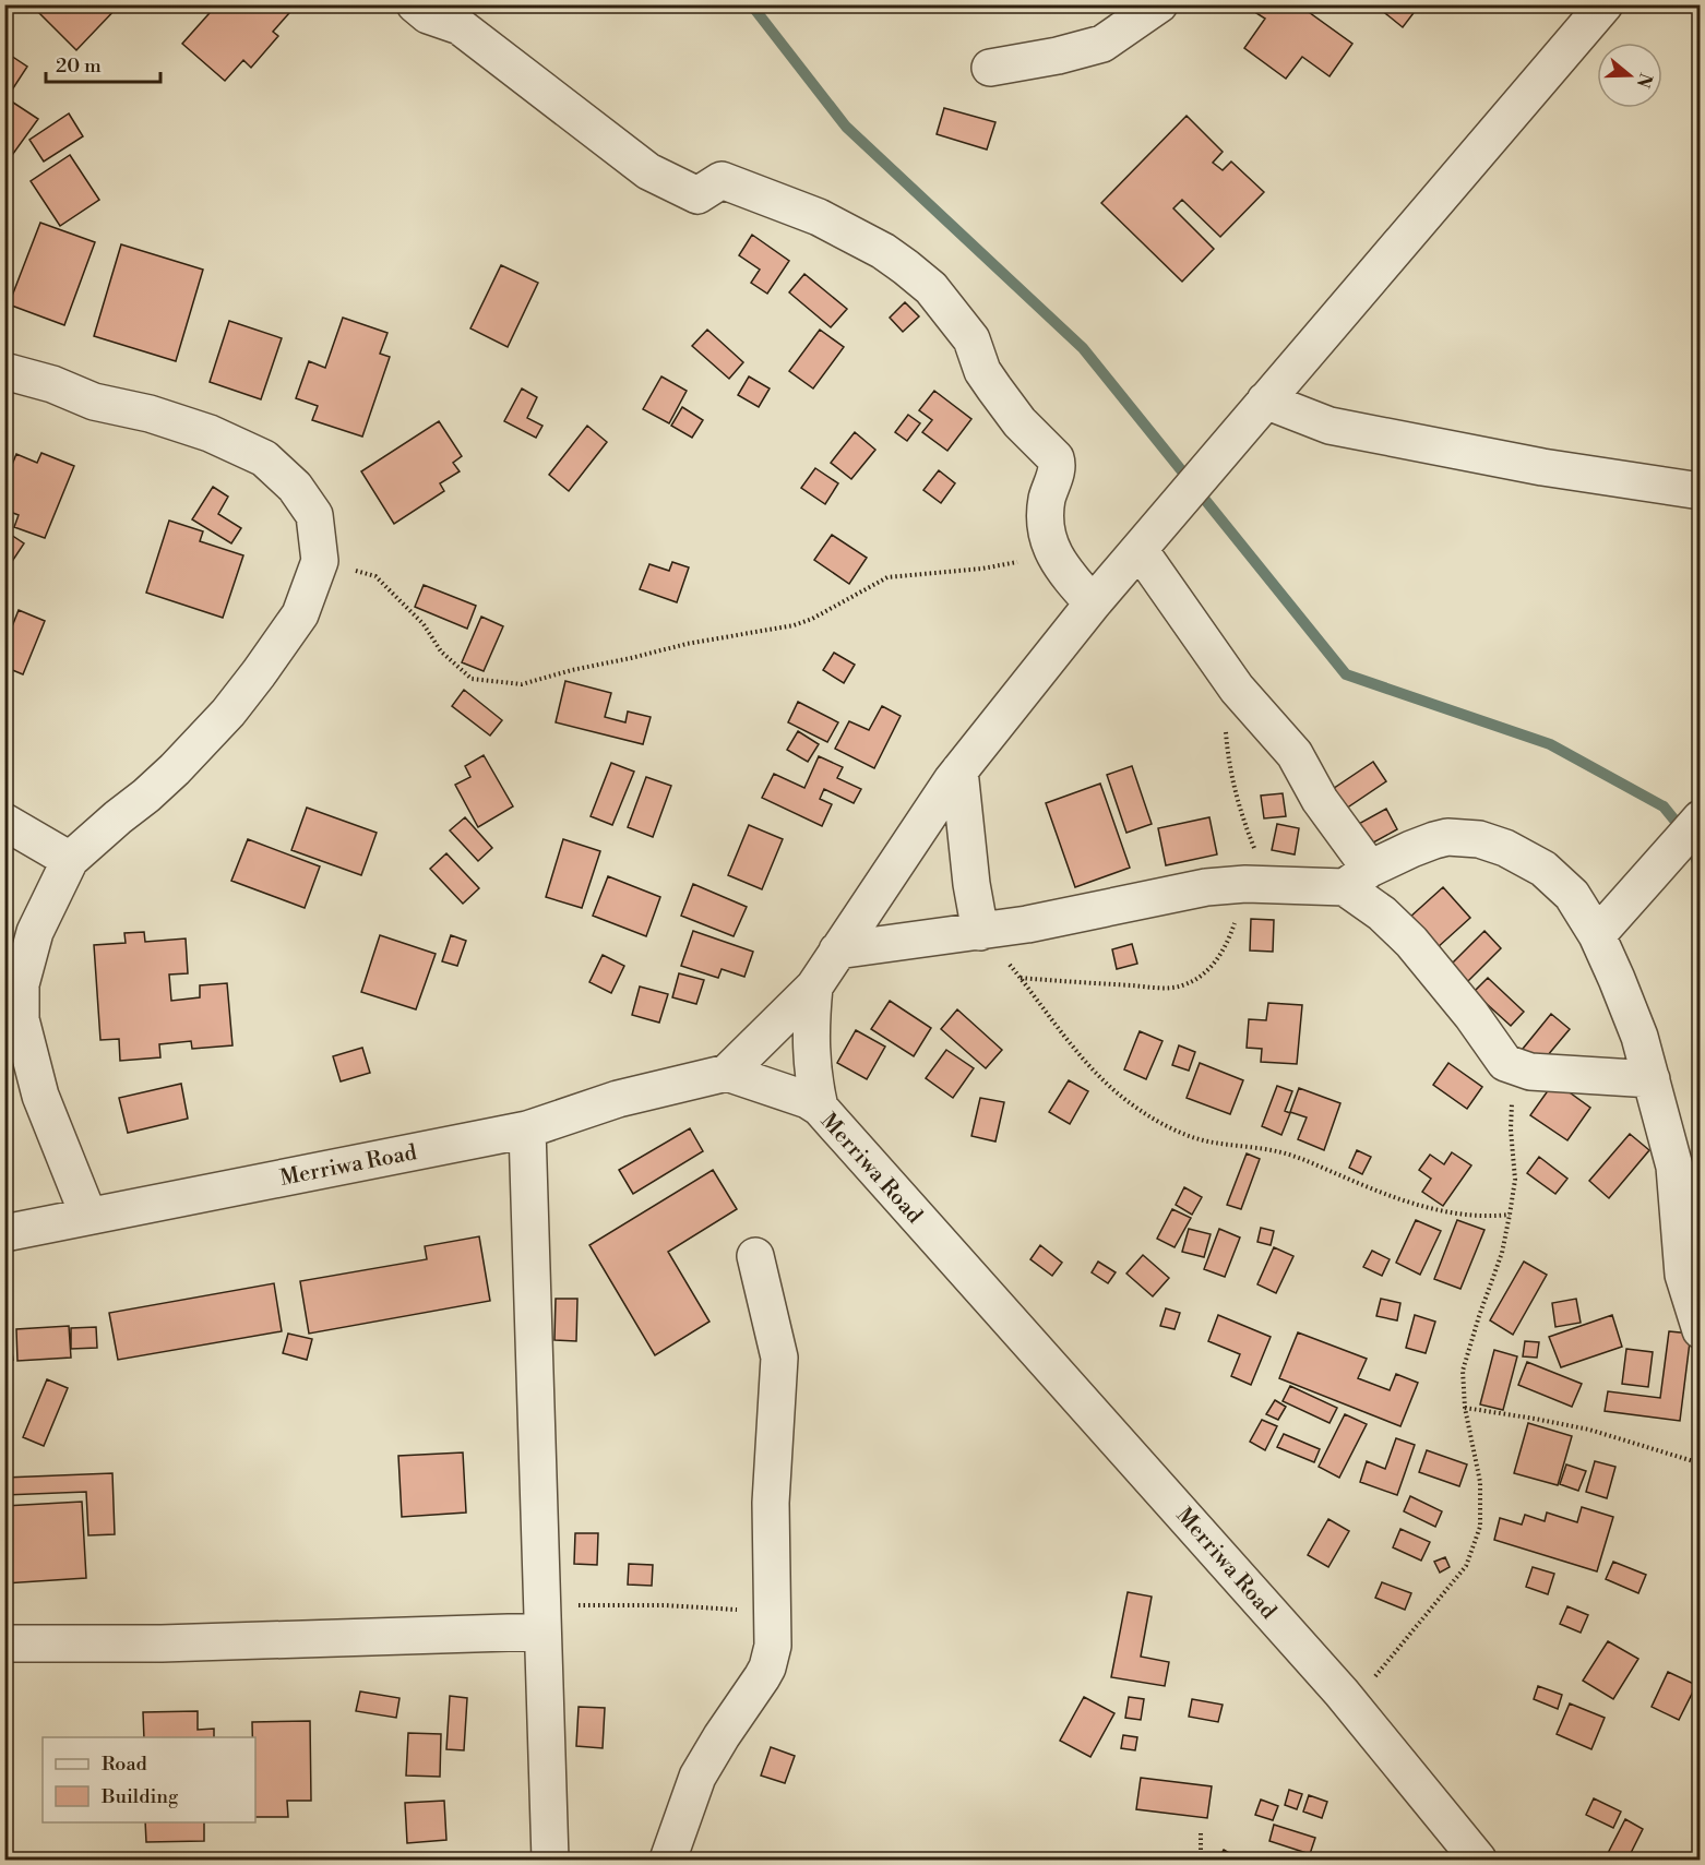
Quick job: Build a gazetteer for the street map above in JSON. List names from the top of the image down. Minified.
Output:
{"streets":{"street":["Merriwa Road"]},"legend":["Road","Building"],"scale_bar":"20 m","north":"right"}
